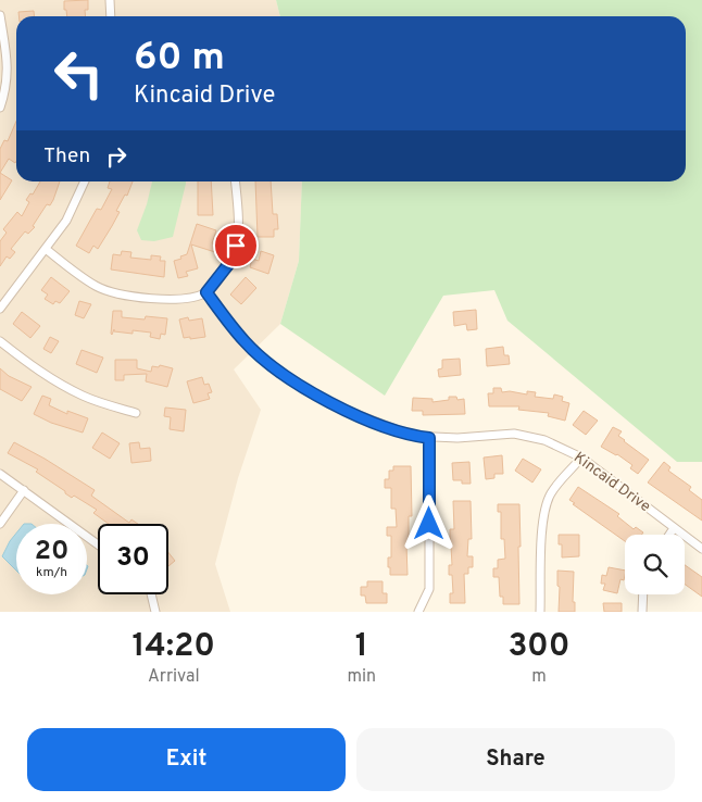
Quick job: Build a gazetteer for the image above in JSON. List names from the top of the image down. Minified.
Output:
{"streets":{"street":["Kincaid Drive"]},"page":{"turn":["60 m","Kincaid Drive"],"then":"Then","speed":"20 km/h","limit":"30","eta":["14:20","Arrival","1","min","300","m"],"buttons":["Exit","Share"]}}
